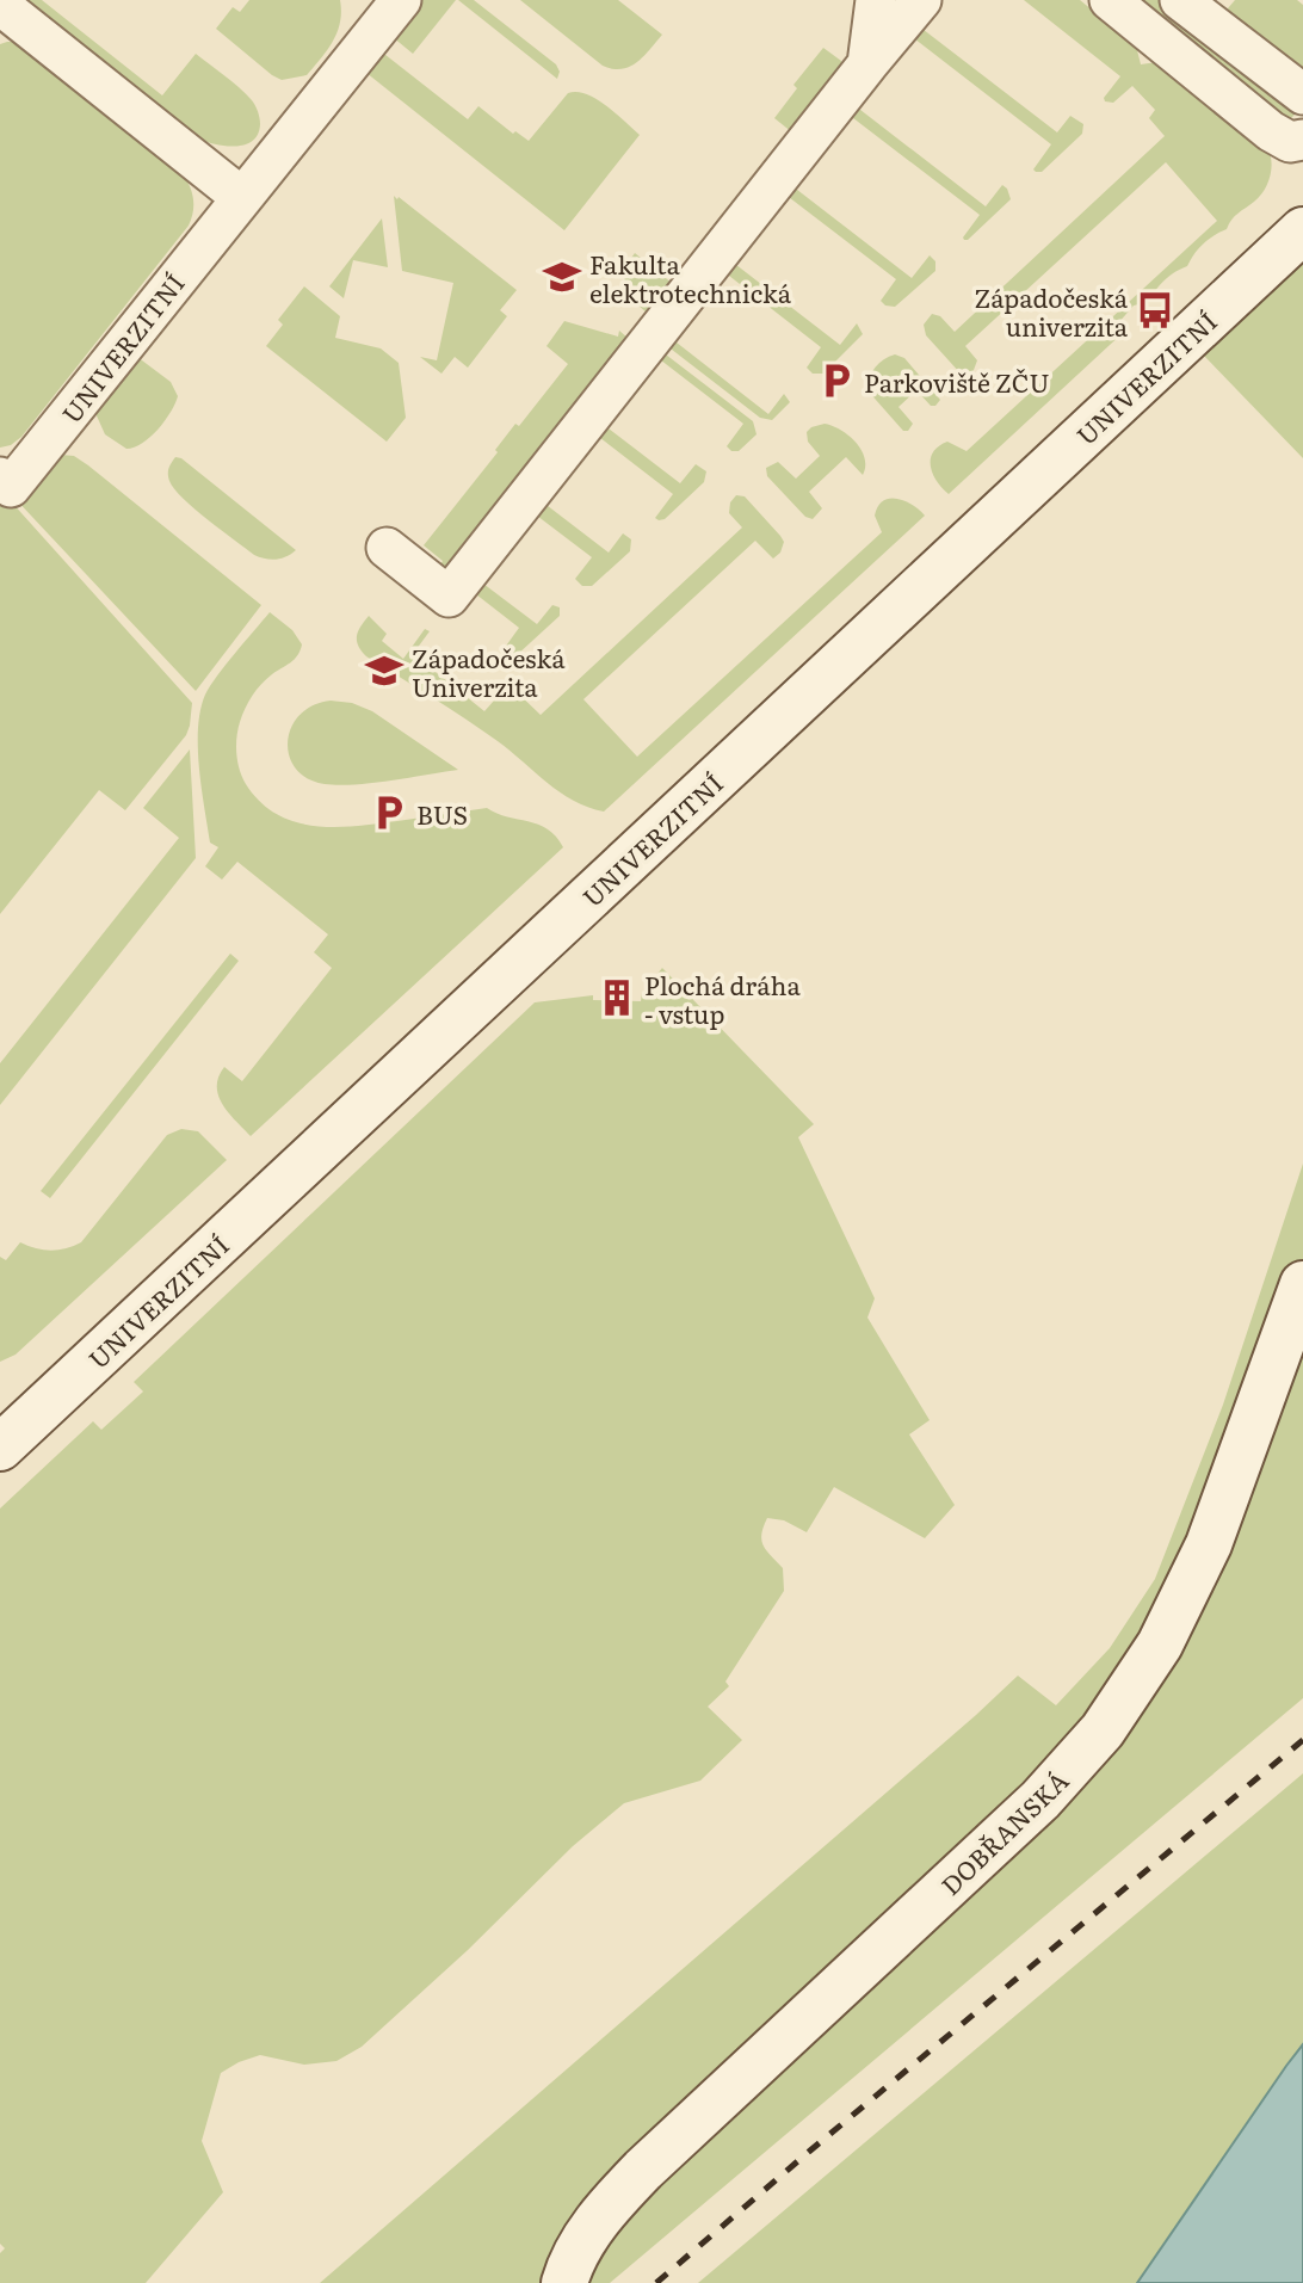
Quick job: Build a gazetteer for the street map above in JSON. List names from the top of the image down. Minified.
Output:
{"streets":{"street":["UNIVERZITNÍ","DOBŘANSKÁ"]},"places":{"school or university":["Fakulta elektrotechnická","Západočeská Univerzita"],"bus stop":["Západočeská univerzita"],"parking":["Parkoviště ZČU","BUS"],"building":["Plochá dráha - vstup"]}}
